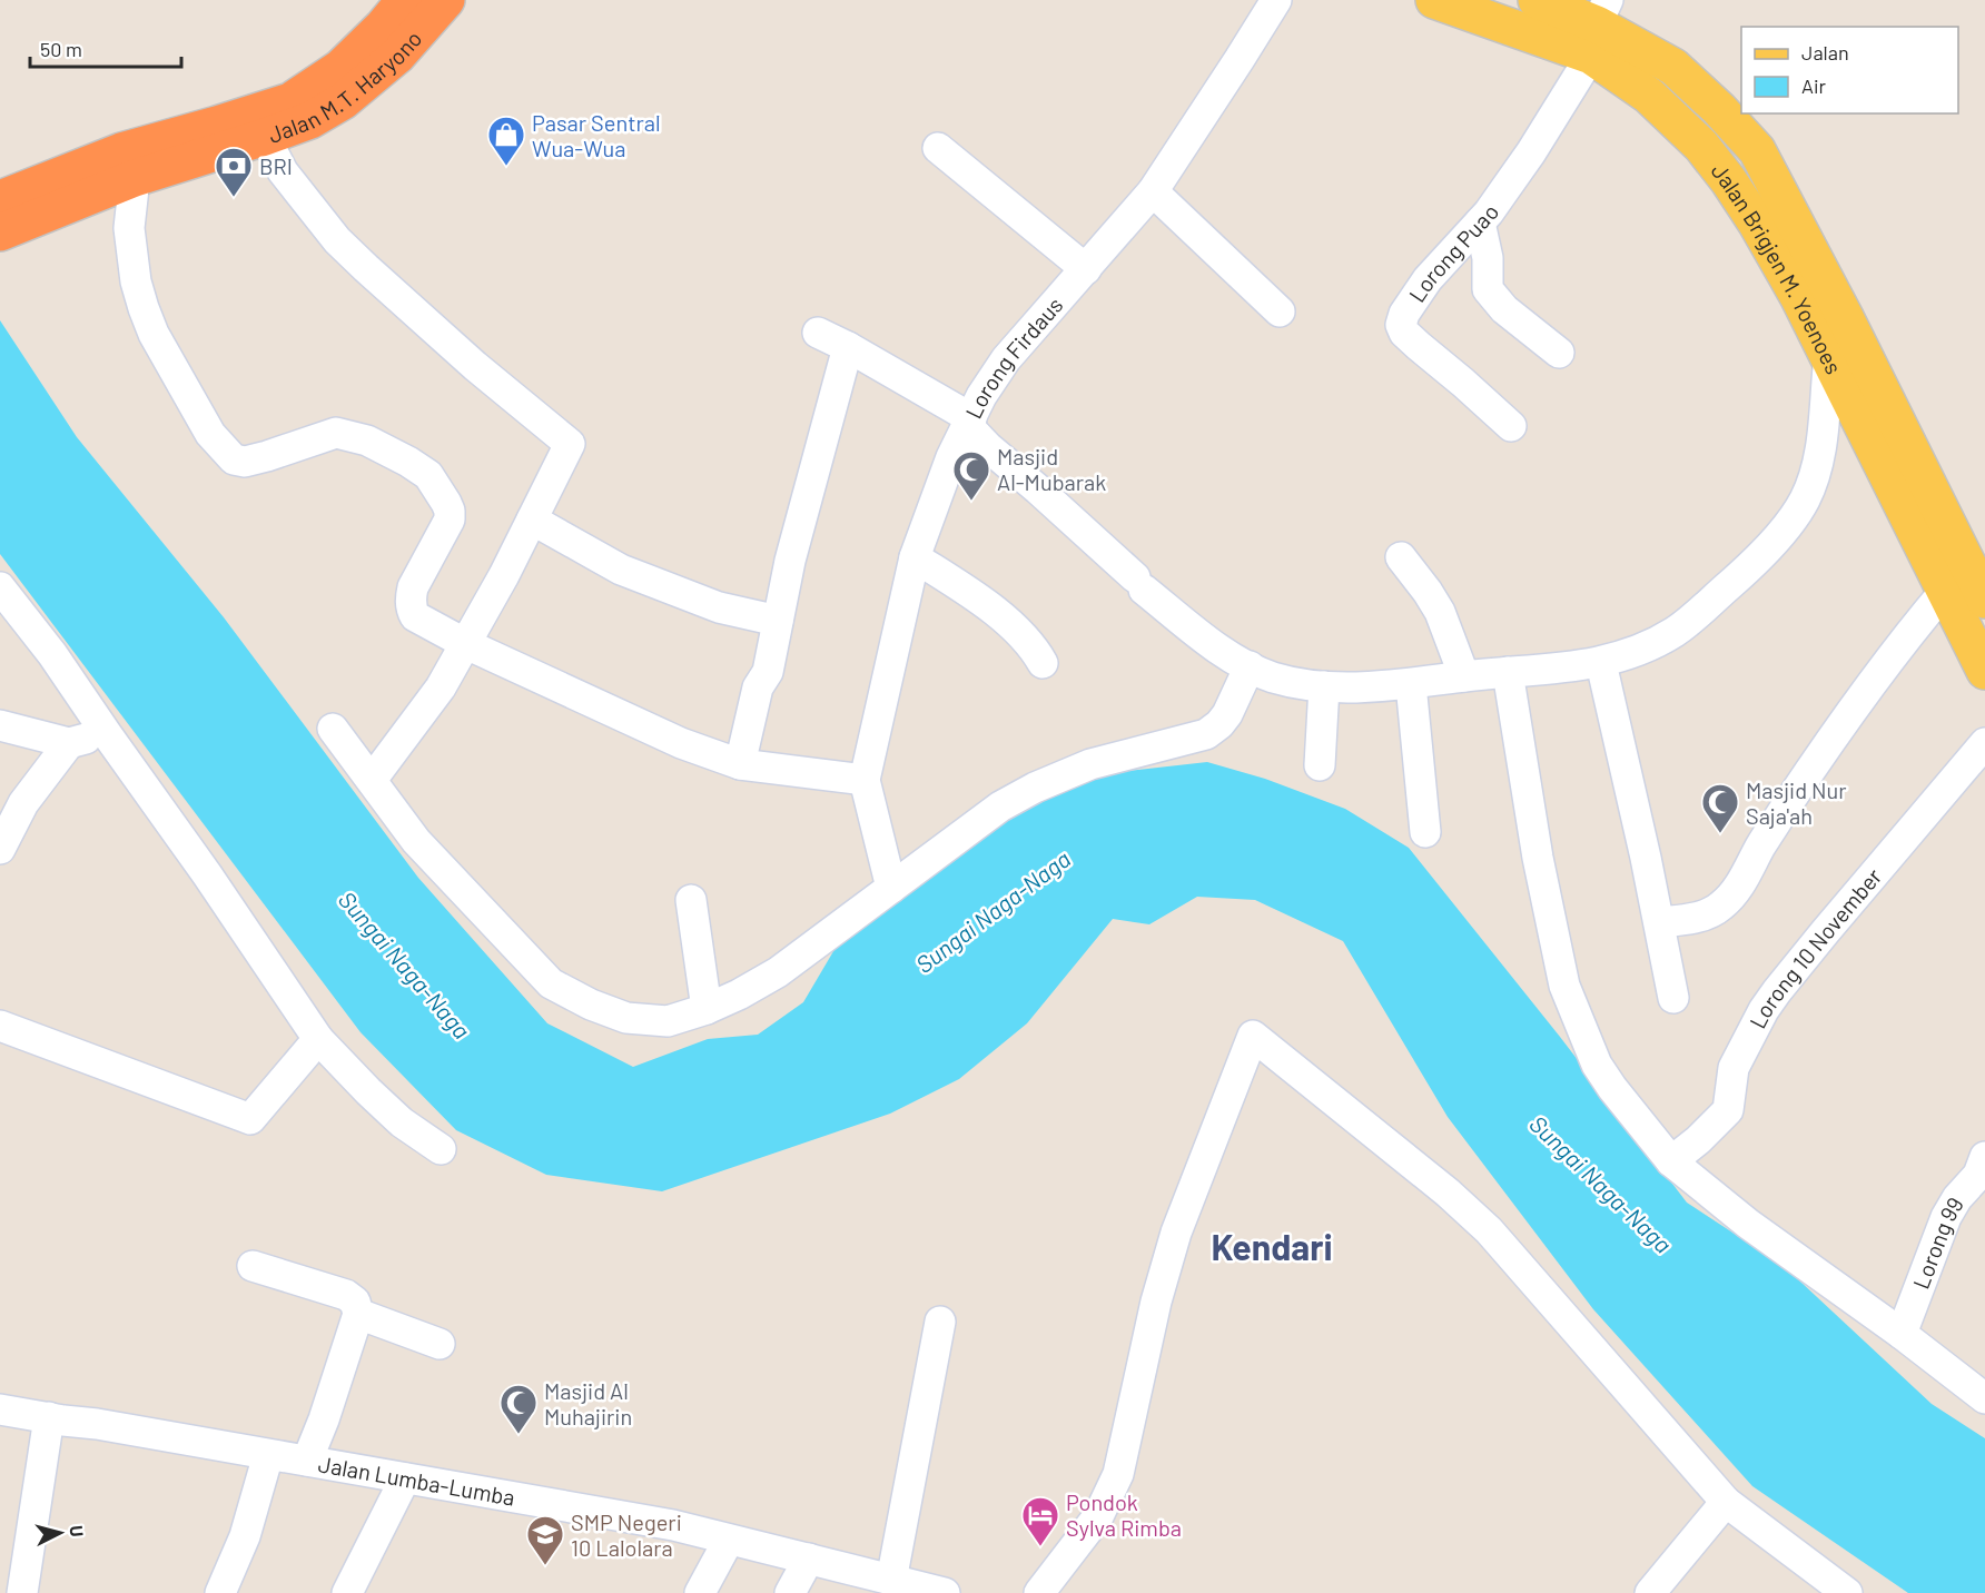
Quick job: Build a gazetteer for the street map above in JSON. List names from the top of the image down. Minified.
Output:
{"streets":{"highway":["Jalan M.T. Haryono"],"main road":["Jalan Brigjen M. Yoenoes"],"street":["Lorong Puao","Lorong Firdaus","Lorong 10 November","Lorong 99","Jalan Lumba-Lumba"]},"crossings":[["Lorong Puao","Jalan Brigjen M. Yoenoes"]],"districts":["Kendari"],"water":["Sungai Naga-Naga"],"places":{"shop":["Pasar Sentral Wua-Wua"],"bank":["BRI"],"mosque":["Masjid Al-Mubarak","Masjid Nur Saja'ah","Masjid Al Muhajirin"],"hotel":["Pondok Sylva Rimba"],"school or university":["SMP Negeri 10 Lalolara"]},"legend":["Jalan","Air"],"scale_bar":"50 m","north":"right"}
